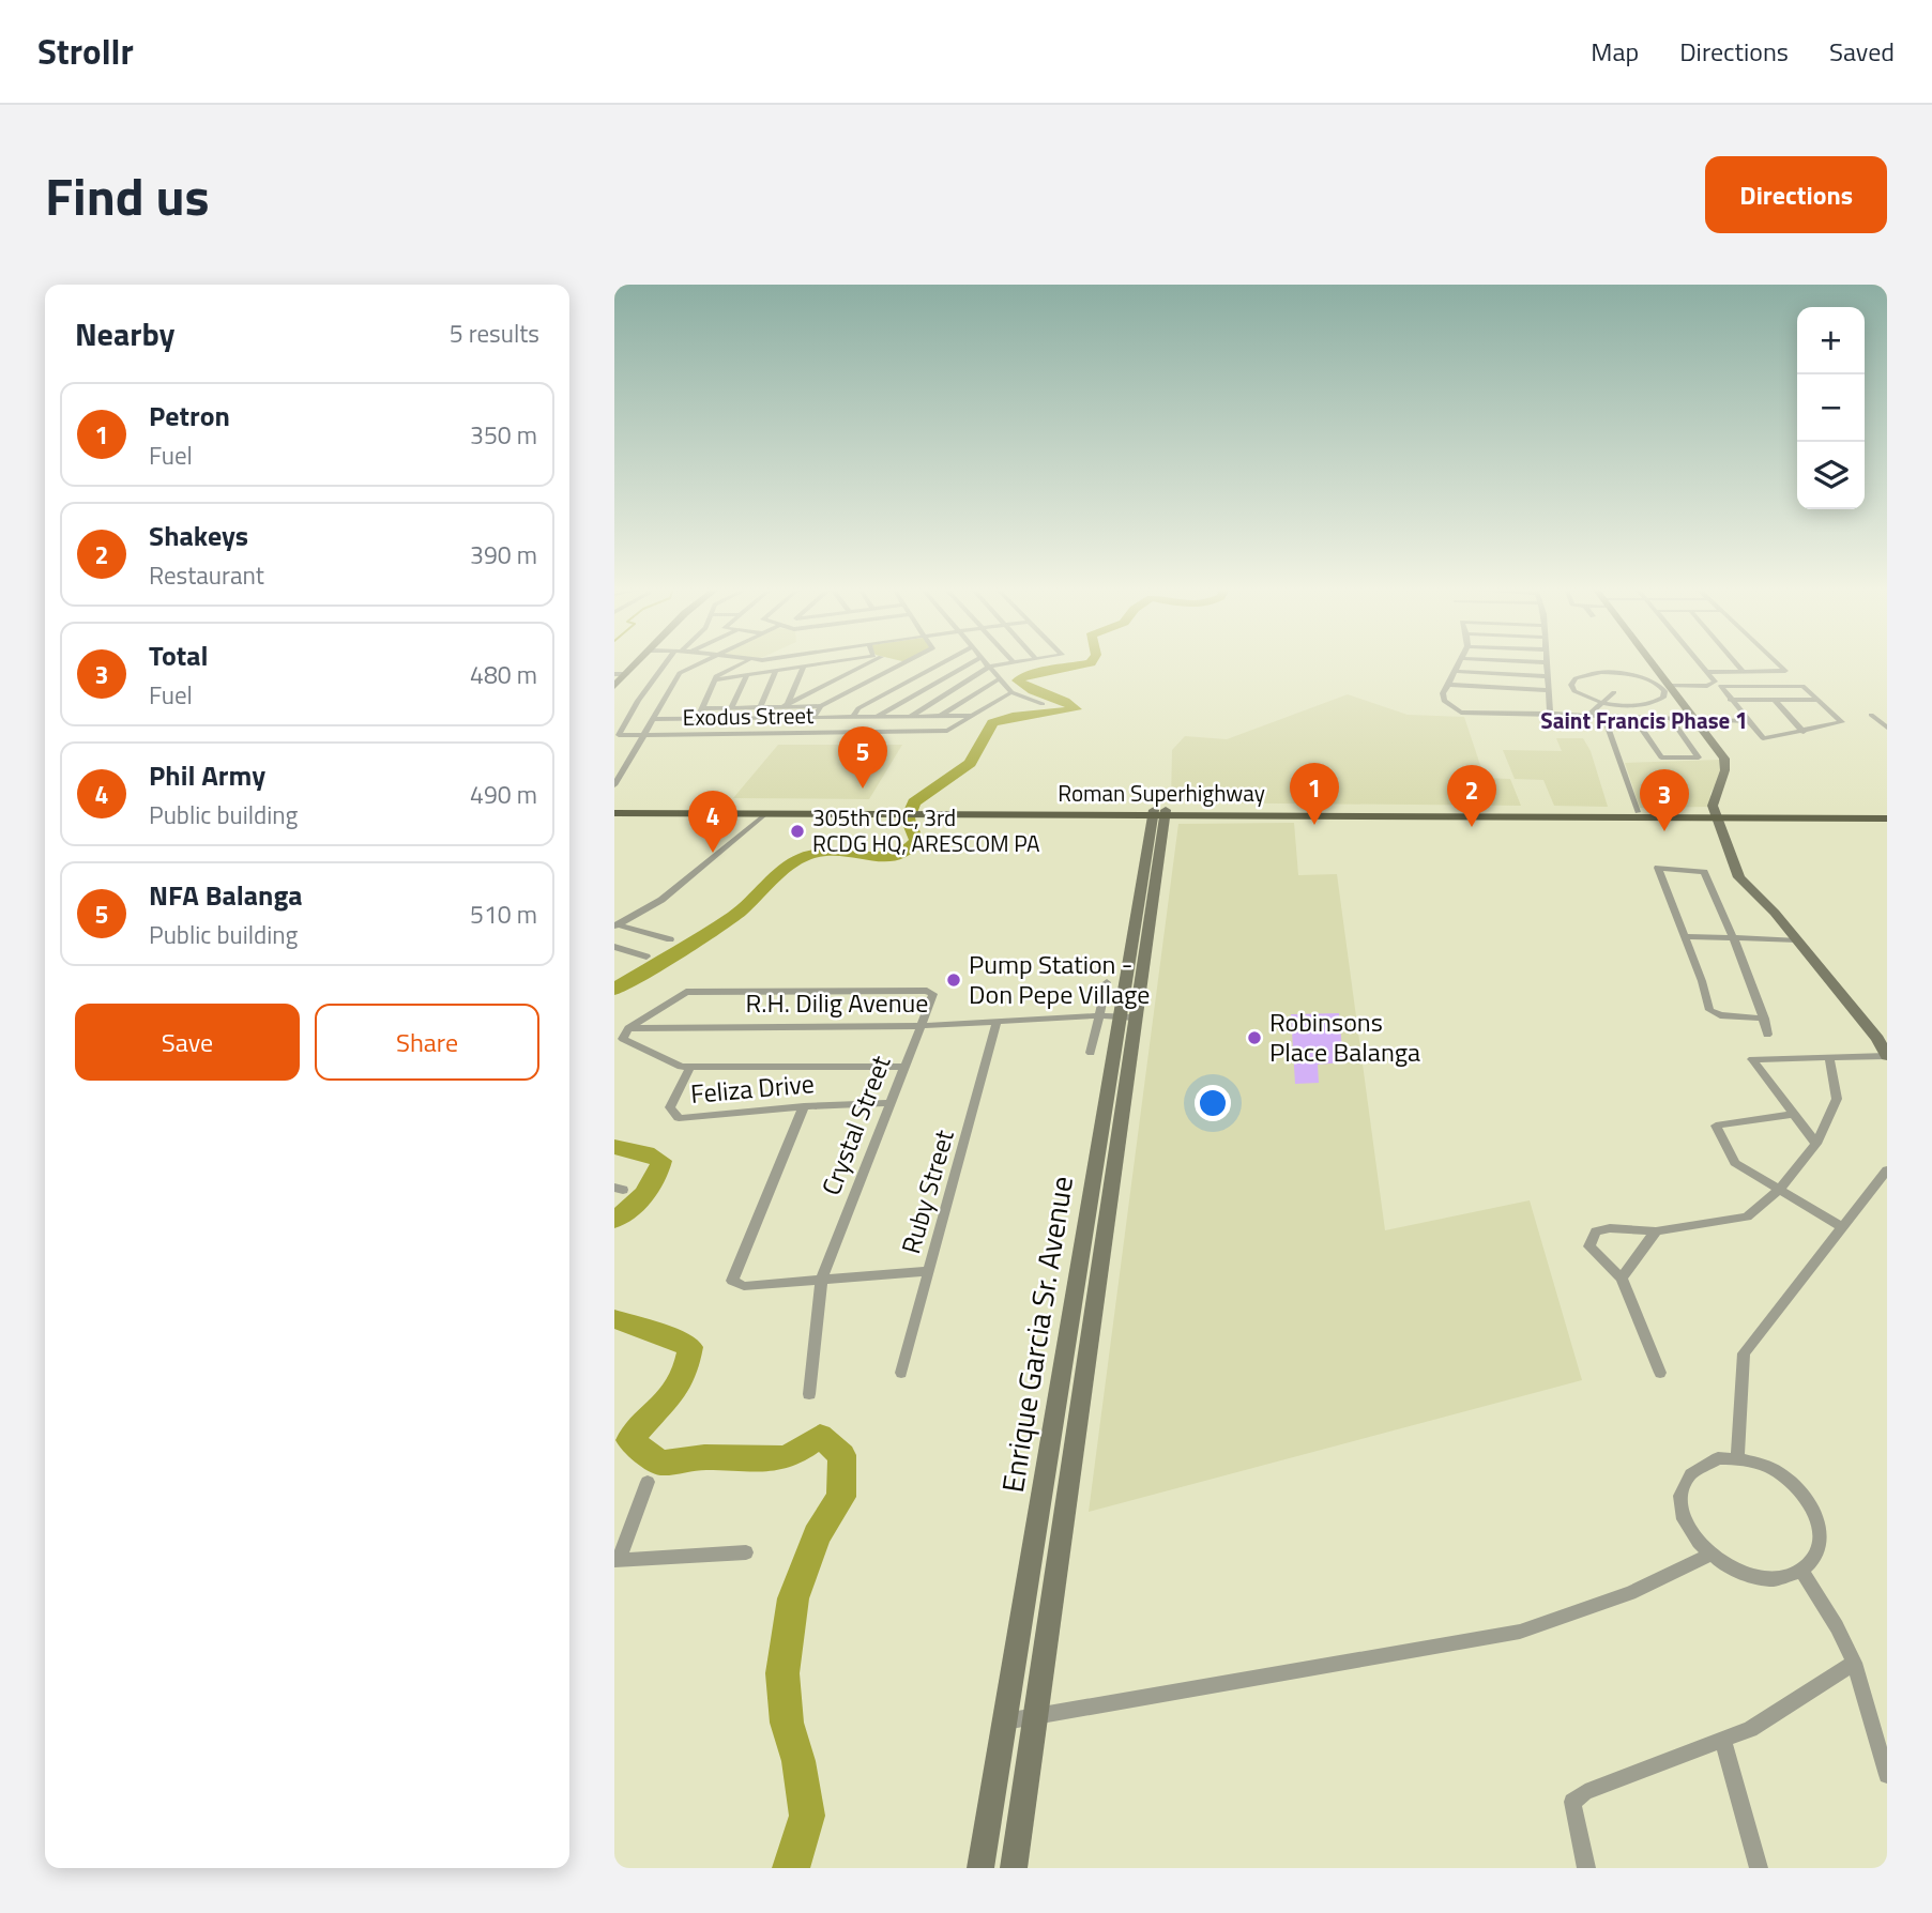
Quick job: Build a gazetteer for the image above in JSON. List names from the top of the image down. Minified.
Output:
{"streets":{"main road":["Roman Superhighway","Enrique Garcia Sr. Avenue"],"street":["Exodus Street","R.H. Dilig Avenue","Feliza Drive","Crystal Street","Ruby Street"]},"crossings":[["Roman Superhighway","Enrique Garcia Sr. Avenue"],["R.H. Dilig Avenue","Crystal Street"],["R.H. Dilig Avenue","Ruby Street"],["R.H. Dilig Avenue","Enrique Garcia Sr. Avenue"],["Feliza Drive","Crystal Street"]],"districts":["Saint Francis Phase 1"],"places":["305th CDC, 3rd RCDG HQ, ARESCOM PA","Pump Station - Don Pepe Village","Robinsons Place Balanga"],"page":{"header":"Strollr","nav":["Map","Directions","Saved"],"title":"Find us","buttons":["Directions",["Save","Share"]],"heading":["Nearby","5 results"],"map_buttons":["+","−"],"list":[{"mark":"1","name":"Petron","note":"Fuel","value":"350 m"},{"mark":"2","name":"Shakeys","note":"Restaurant","value":"390 m"},{"mark":"3","name":"Total","note":"Fuel","value":"480 m"},{"mark":"4","name":"Phil Army","note":"Public building","value":"490 m"},{"mark":"5","name":"NFA Balanga","note":"Public building","value":"510 m"}],"pins":["5","1","2","3","4"]}}
